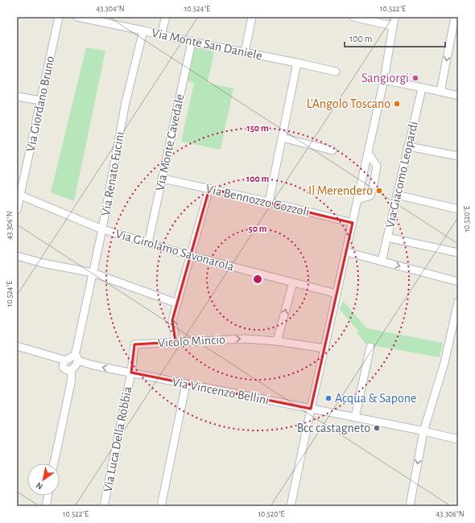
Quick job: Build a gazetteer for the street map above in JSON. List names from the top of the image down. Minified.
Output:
{"streets":{"street":["Via Monte San Daniele","Via Giordano Bruno","Via Monte Cavedale","Via Renato Fucini","Via Giacomo Leopardi","Via Bennozzo Gozzoli","Via Girolamo Savonarola","Vicolo Mincio","Via Vincenzo Bellini","Via Luca Della Robbia"]},"crossings":[["Via Monte San Daniele","Via Monte Cavedale"],["Via Monte San Daniele","Via Renato Fucini"],["Via Giordano Bruno","Via Girolamo Savonarola"],["Via Monte Cavedale","Via Bennozzo Gozzoli"],["Via Monte Cavedale","Via Girolamo Savonarola"],["Via Renato Fucini","Via Girolamo Savonarola"],["Via Renato Fucini","Via Vincenzo Bellini"],["Vicolo Mincio","Via Vincenzo Bellini"],["Vicolo Mincio","Via Luca Della Robbia"],["Via Vincenzo Bellini","Via Luca Della Robbia"]],"one_way":["Vicolo Mincio"],"places":["Sangiorgi","L'Angolo Toscano","Il Merendero","Acqua & Sapone","Bcc castagneto"],"scale_bar":"100 m","north":"bottom left","coordinates":["43.304°N","10.524°E","10.522°E","10.520°E","43.306°N"],"rings":["150 m","100 m","50 m"]}
